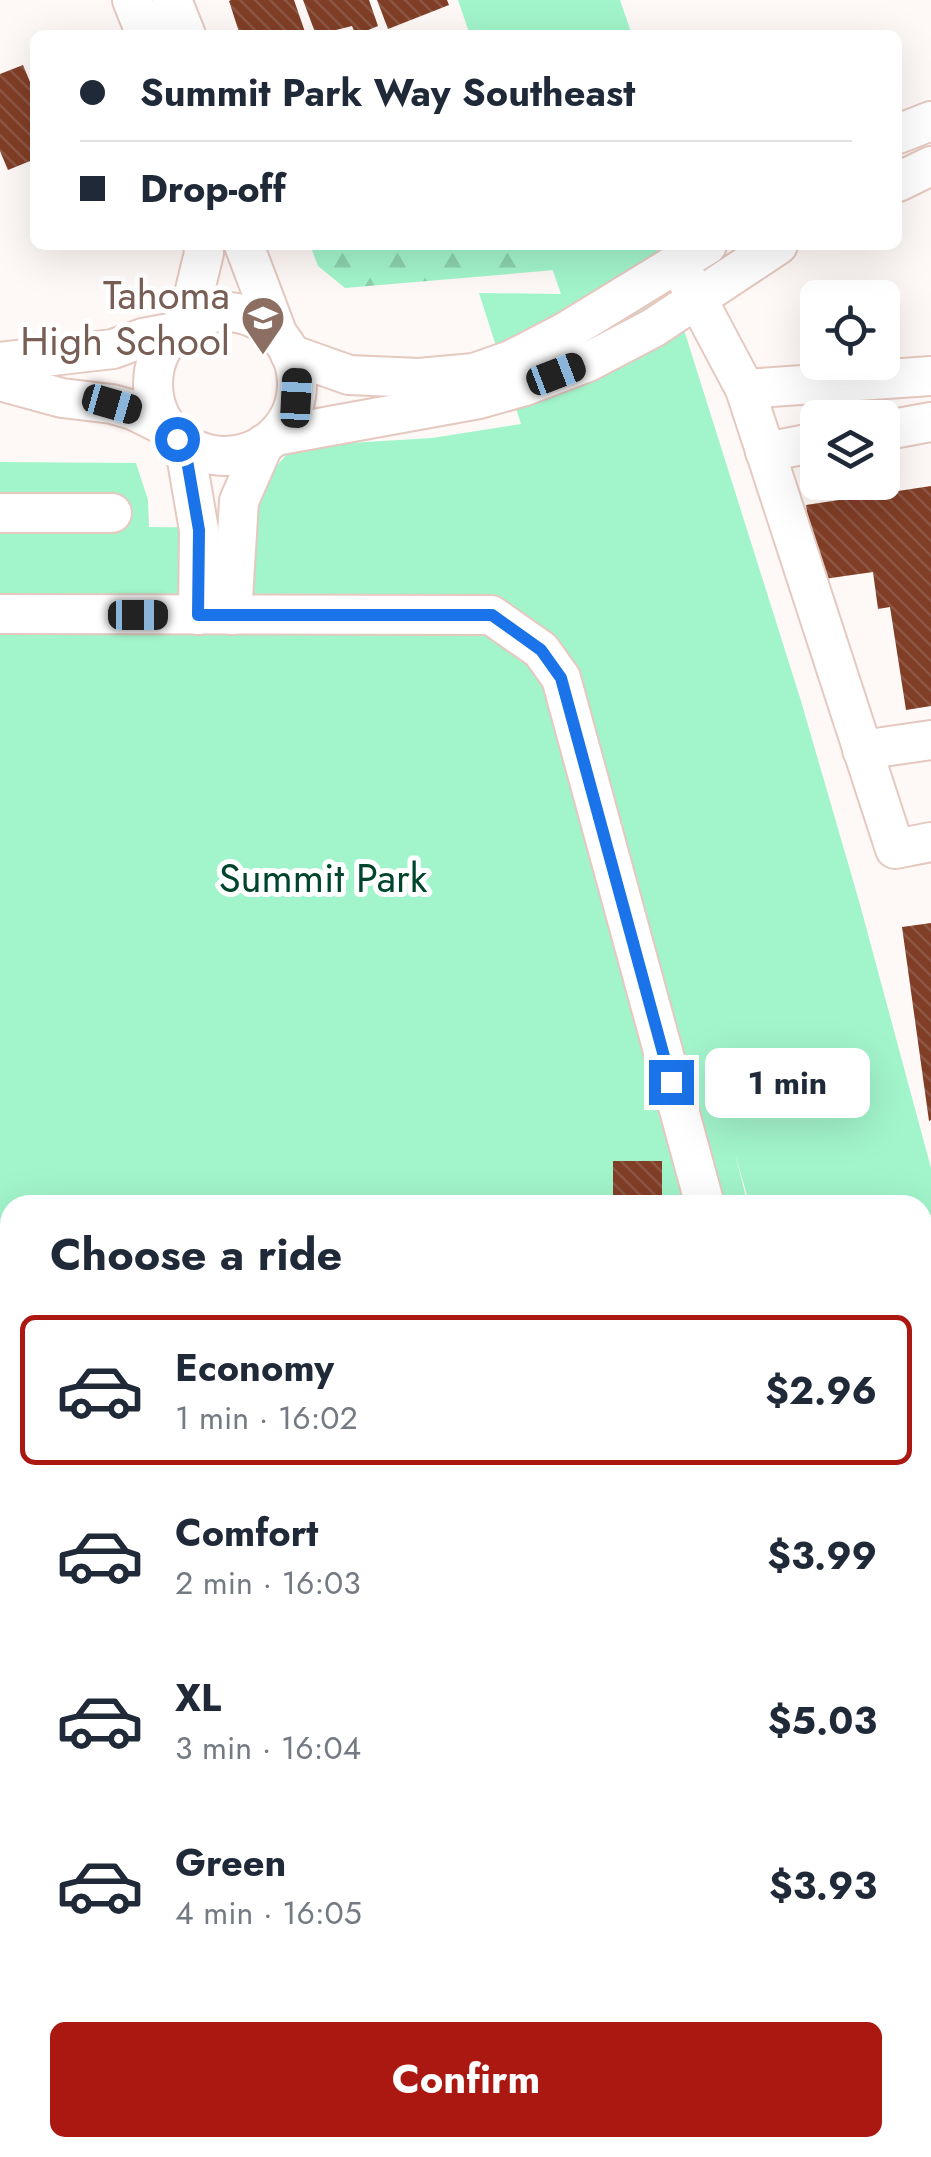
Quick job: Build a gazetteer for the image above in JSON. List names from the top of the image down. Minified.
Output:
{"parks":["Summit Park"],"places":{"school or university":["Tahoma High School"]},"page":{"banner":["Summit Park Way Southeast","Drop-off"],"bubble":"1 min","heading":"Choose a ride","list":[{"name":"Economy","note":"1 min · 16:02","value":"$2.96"},{"name":"Comfort","note":"2 min · 16:03","value":"$3.99"},{"name":"XL","note":"3 min · 16:04","value":"$5.03"},{"name":"Green","note":"4 min · 16:05","value":"$3.93"}],"buttons":"Confirm"}}
